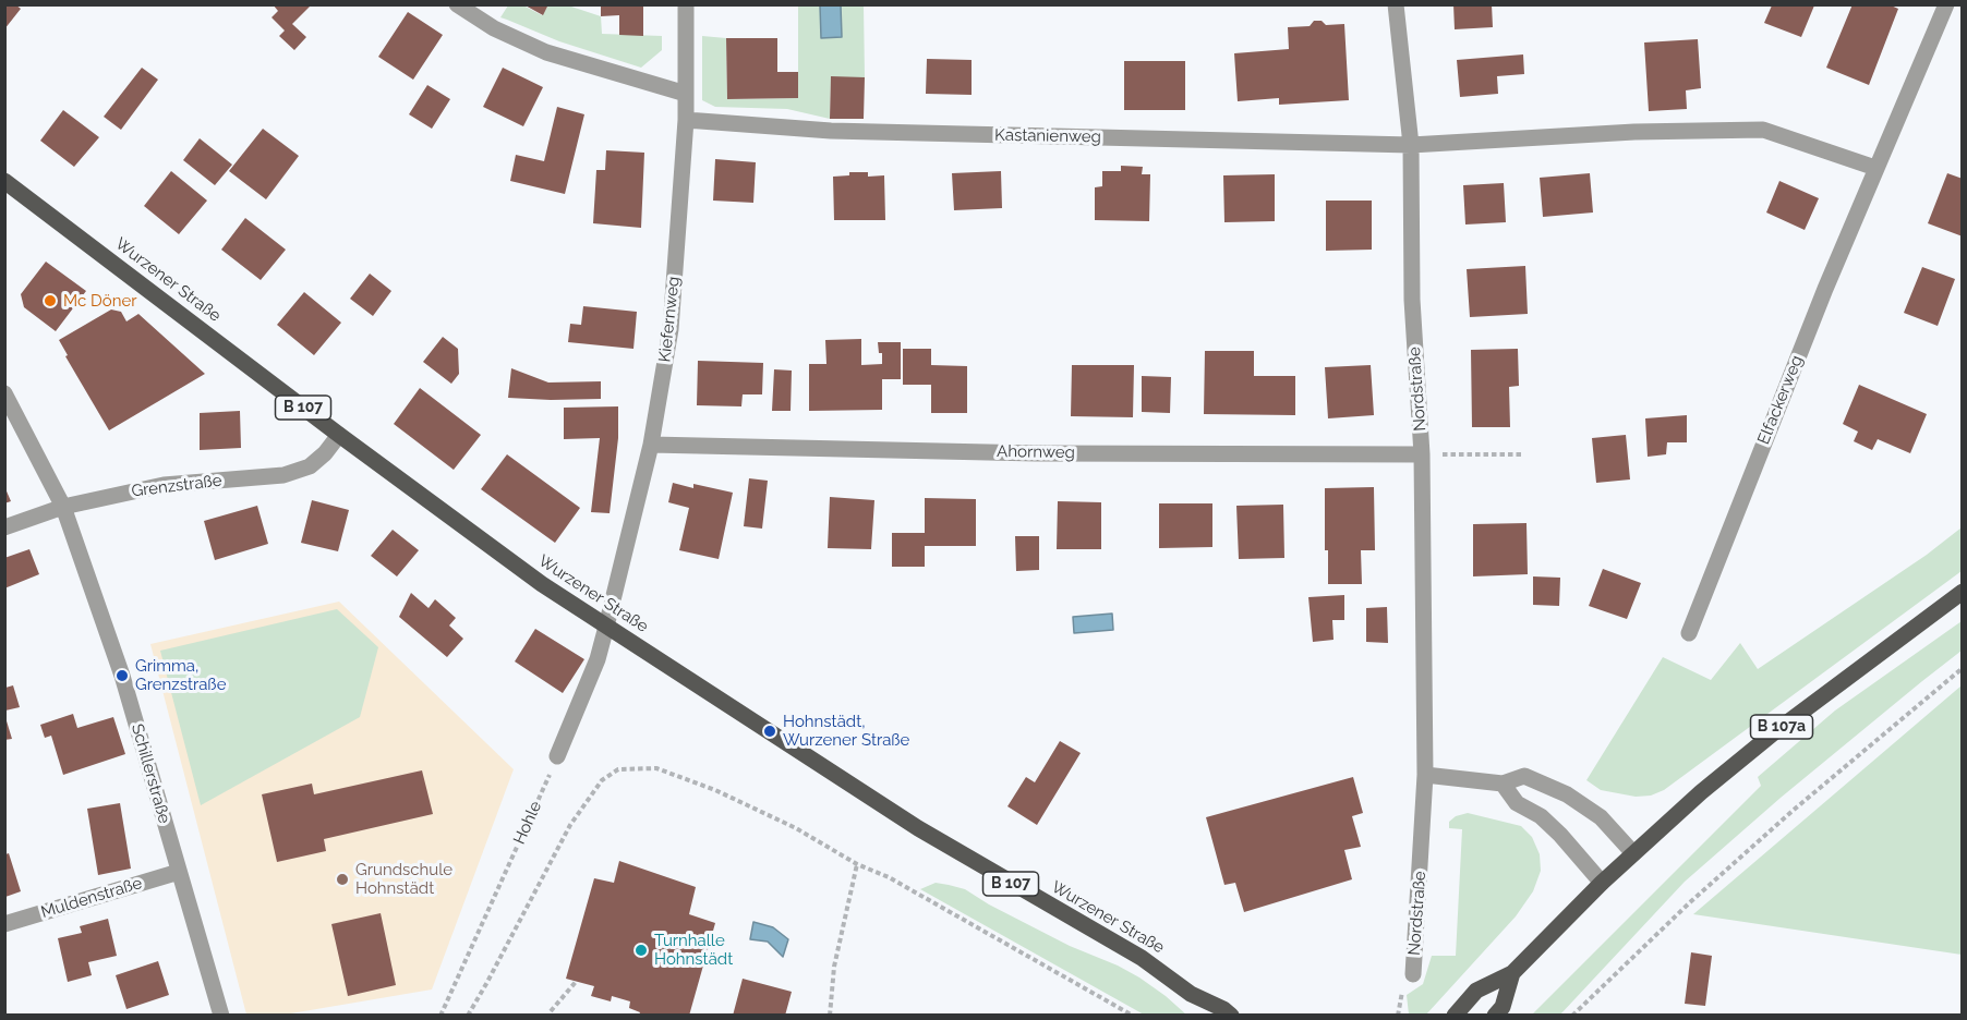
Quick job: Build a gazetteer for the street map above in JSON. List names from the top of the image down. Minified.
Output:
{"streets":{"main road":["Wurzener Straße","B 107","B 107a"],"street":["Kastanienweg","Kiefernweg","Nordstraße","Elfackerweg","Ahornweg","Grenzstraße","Schillerstraße","Muldenstraße"],"path":["Hohle"]},"crossings":[["Kastanienweg","Kiefernweg"],["Kastanienweg","Nordstraße"],["Wurzener Straße","Kiefernweg"],["Wurzener Straße","Grenzstraße"],["Kiefernweg","Ahornweg"],["Nordstraße","Ahornweg"],["Grenzstraße","Schillerstraße"],["Schillerstraße","Muldenstraße"]],"places":["Mc Döner","Grimma, Grenzstraße","Hohnstädt, Wurzener Straße","Grundschule Hohnstädt","Turnhalle Hohnstädt"]}
